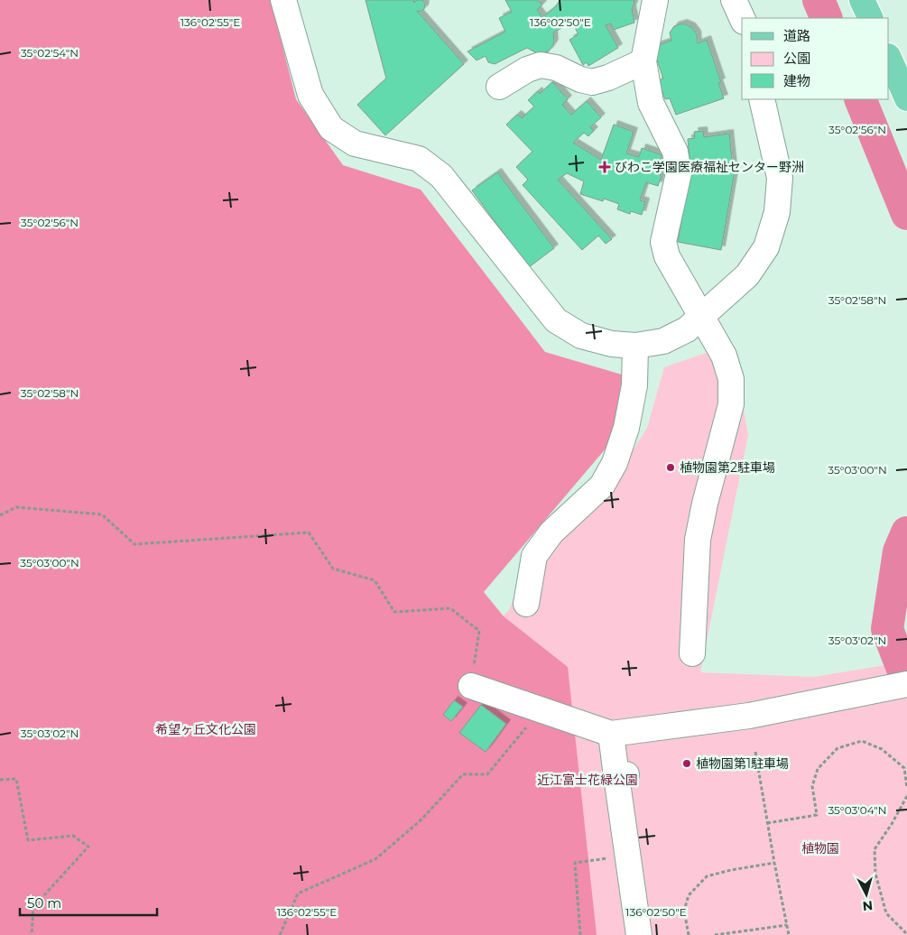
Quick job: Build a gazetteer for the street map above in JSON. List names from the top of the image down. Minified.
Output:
{"parks":["希望ヶ丘文化公園","近江富士花緑公園","植物園"],"places":{"health":["びわこ学園医療福祉センター野洲"],"other":["植物園第2駐車場","植物園第1駐車場"]},"legend":["道路","公園","建物"],"scale_bar":"50 m","north":"bottom","coordinates":["136°02'55\"E","136°02'50\"E","35°02'54\"N","35°02'56\"N","35°02'58\"N","35°03'00\"N","35°03'02\"N","35°03'04\"N"]}
